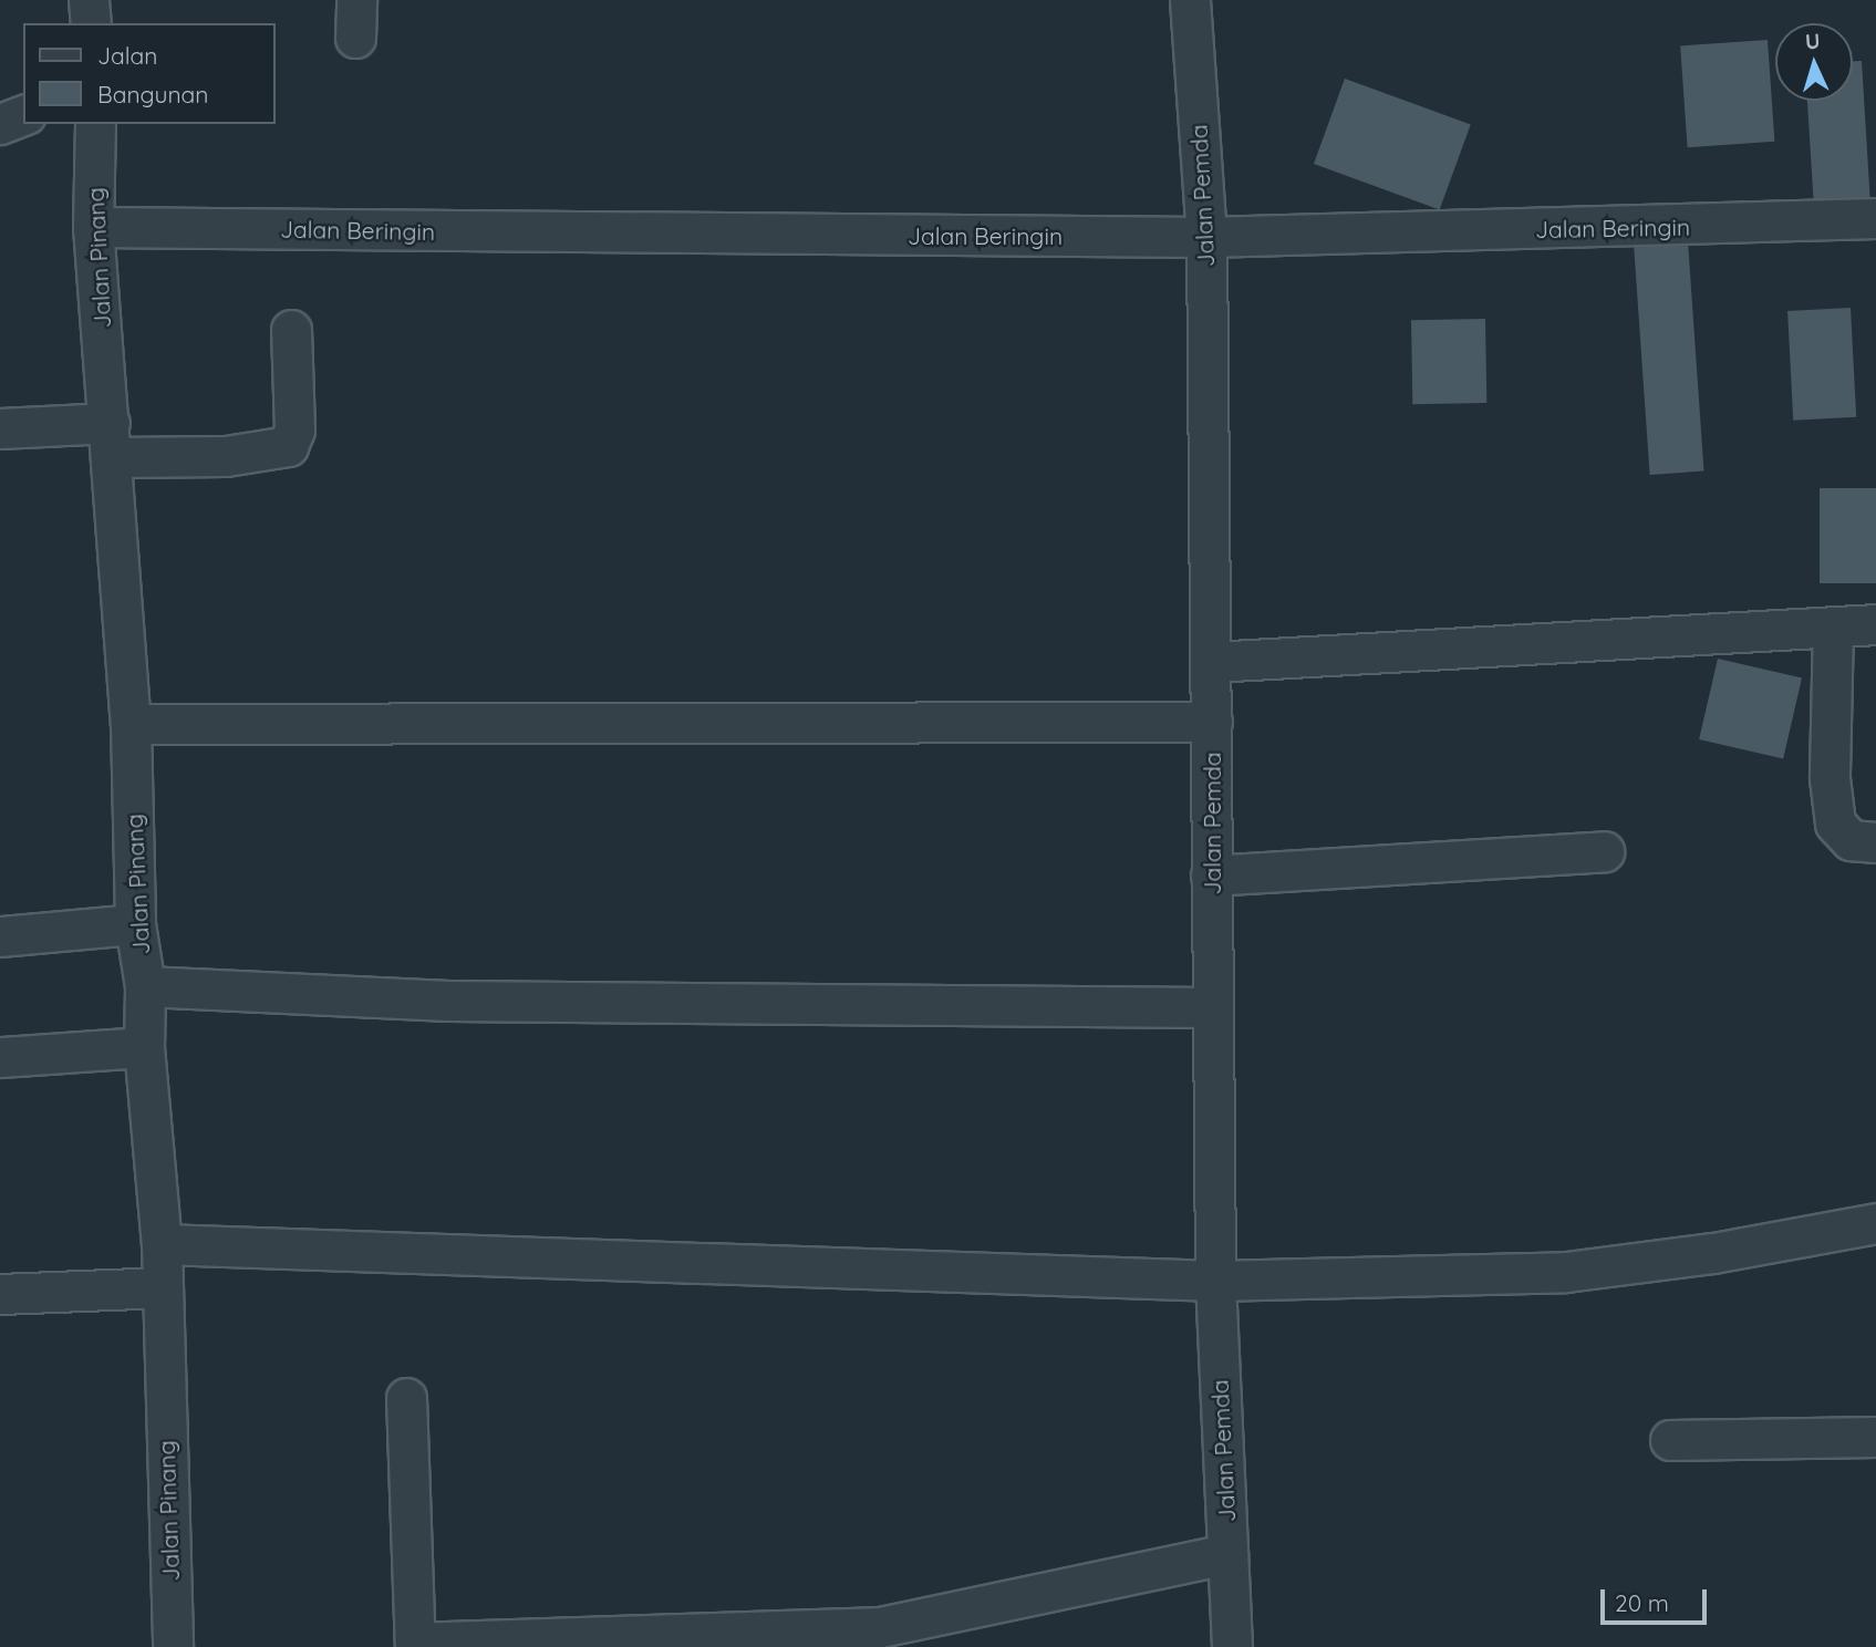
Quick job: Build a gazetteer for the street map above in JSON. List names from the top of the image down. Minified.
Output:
{"streets":{"street":["Jalan Pemda","Jalan Beringin","Jalan Pinang"]},"crossings":[["Jalan Pemda","Jalan Beringin"],["Jalan Beringin","Jalan Pinang"]],"legend":["Jalan","Bangunan"],"scale_bar":"20 m","north":"top"}
